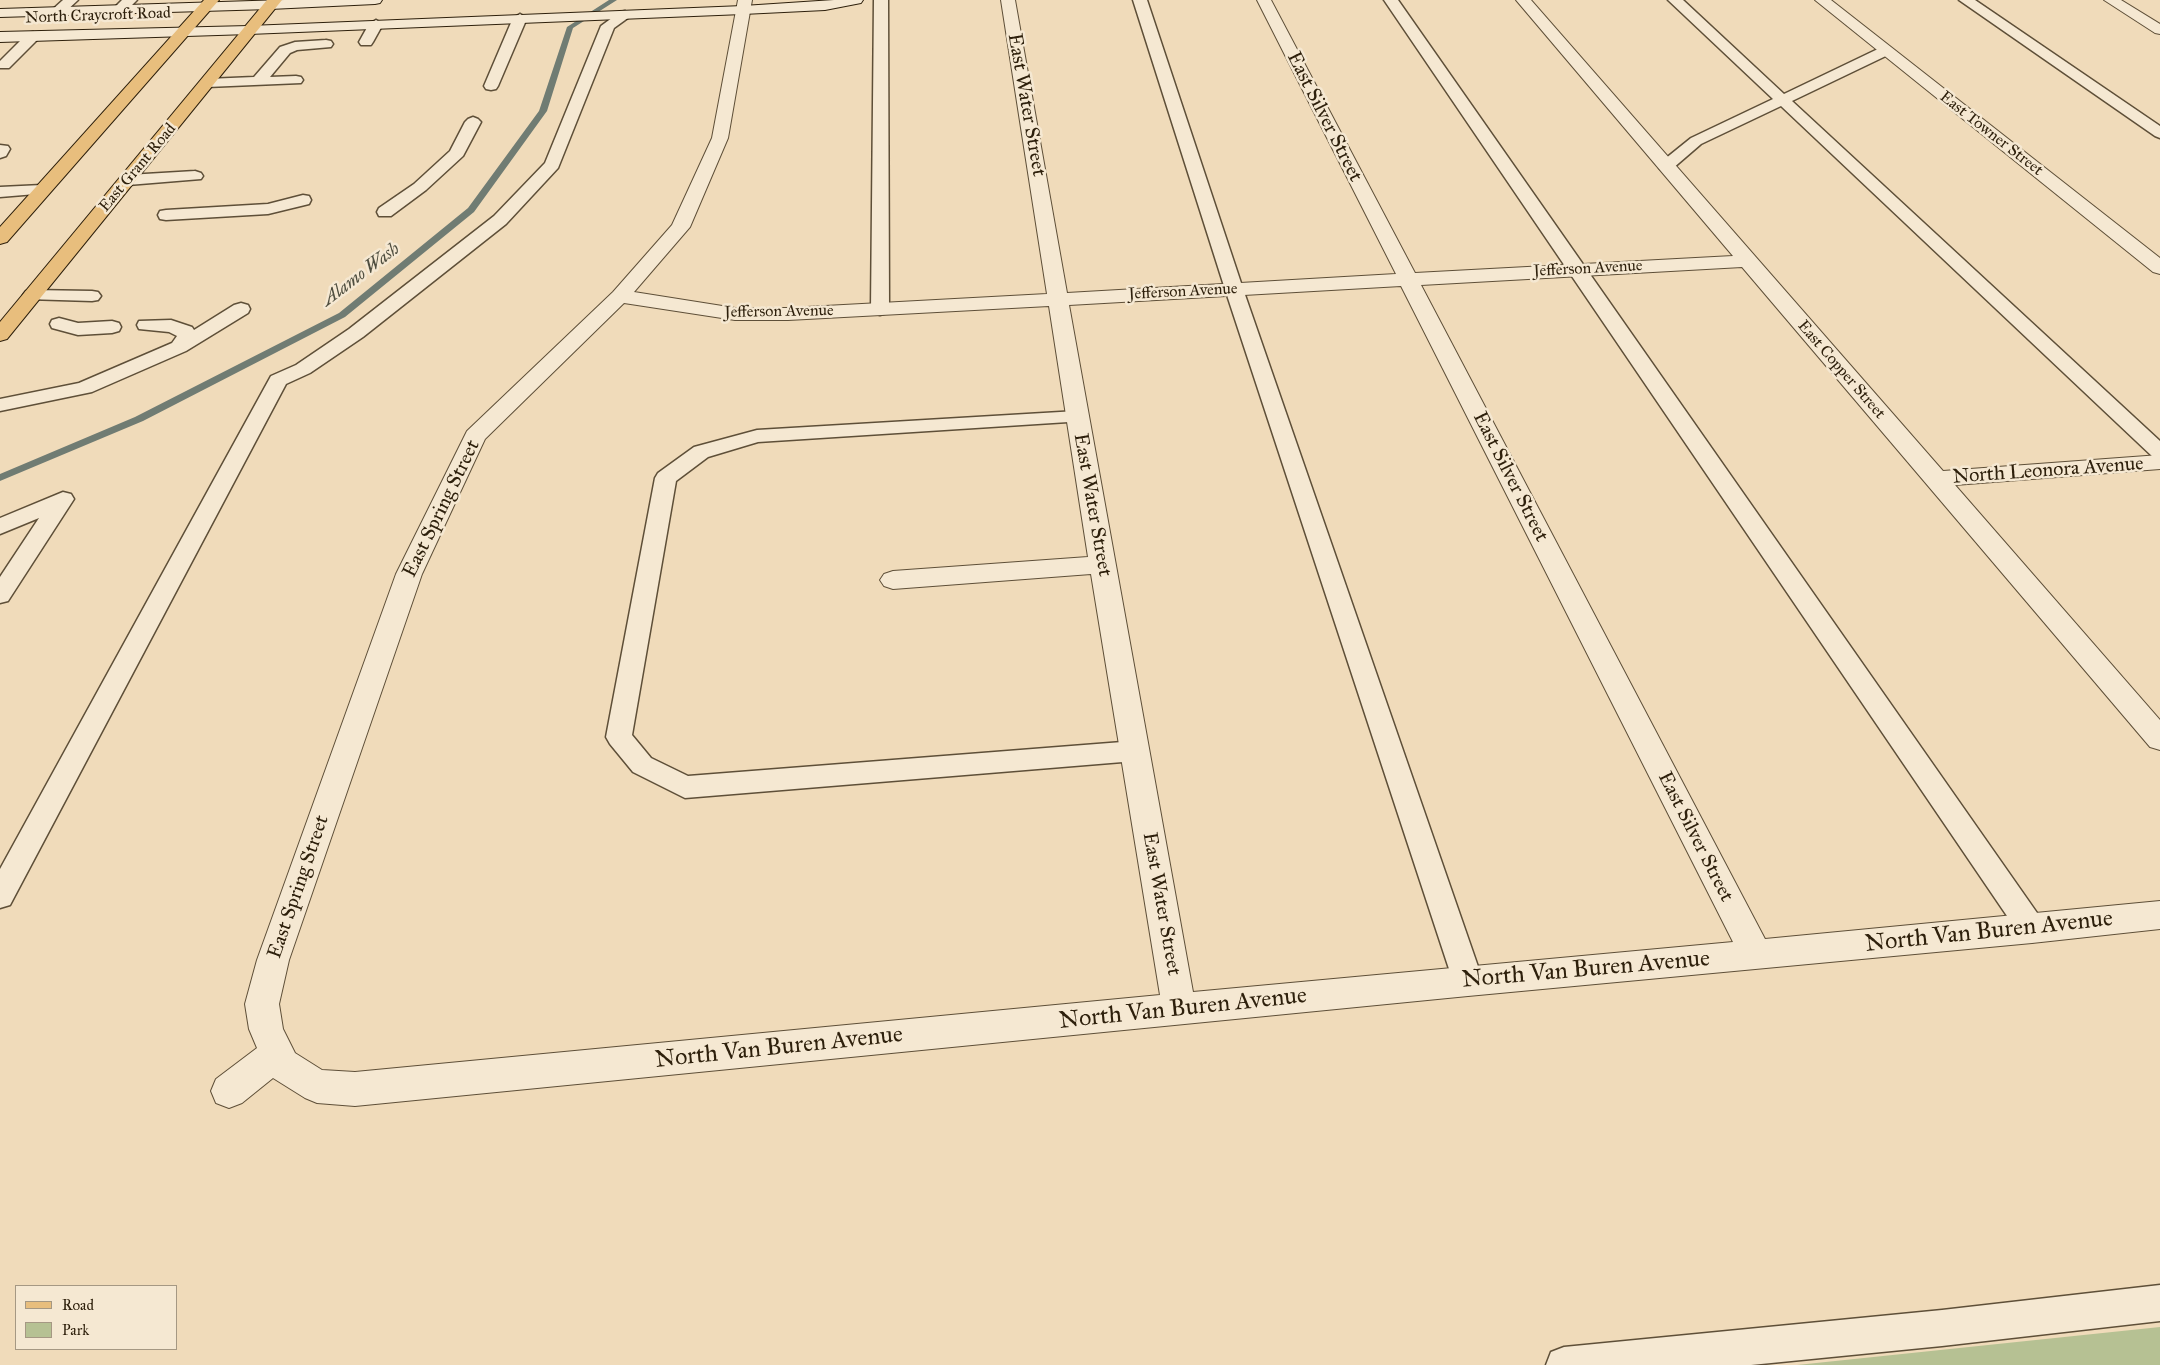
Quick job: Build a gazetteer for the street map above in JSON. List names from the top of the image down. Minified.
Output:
{"streets":{"main road":["East Grant Road"],"street":["North Craycroft Road","East Water Street","East Silver Street","East Towner Street","Jefferson Avenue","East Copper Street","North Leonora Avenue","East Spring Street","North Van Buren Avenue"]},"crossings":[["North Craycroft Road","East Grant Road"],["North Craycroft Road","East Spring Street"],["East Water Street","Jefferson Avenue"],["East Water Street","North Van Buren Avenue"],["East Silver Street","Jefferson Avenue"],["East Silver Street","North Van Buren Avenue"],["Jefferson Avenue","East Copper Street"],["Jefferson Avenue","East Spring Street"],["East Copper Street","North Leonora Avenue"],["East Spring Street","North Van Buren Avenue"]],"water":["Alamo Wash"],"legend":["Road","Park"]}
